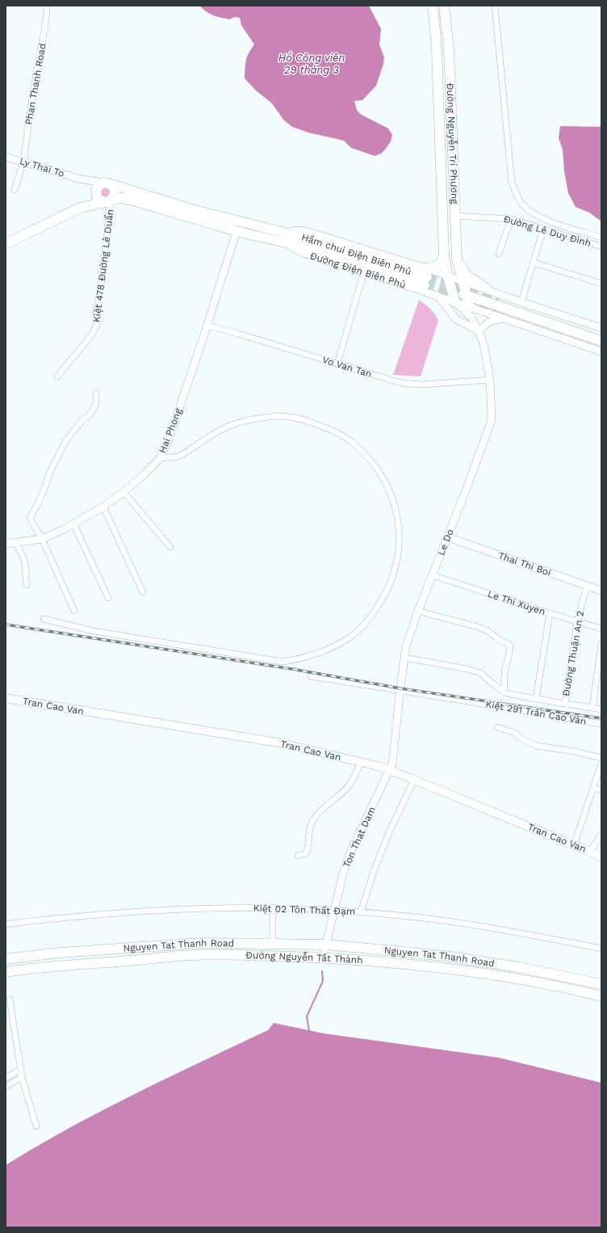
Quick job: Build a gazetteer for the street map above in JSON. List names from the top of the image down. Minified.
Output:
{"streets":{"main road":["Đường Nguyễn Tri Phương","Hầm chui Điện Biên Phủ","Đường Điện Biên Phủ","Tran Cao Van","Nguyen Tat Thanh Road","Đường Nguyễn Tất Thành"],"street":["Phan Thanh Road","Ly Thai To","Đường Lê Duy Đình","Kiệt 478 Đường Lê Duẩn","Vo Van Tan","Hai Phong","Le Do","Thai Thi Boi","Le Thi Xuyen","Đường Thuận An 2","Kiệt 291 Trần Cao Vân","Ton That Dam","Kiệt 02 Tôn Thất Đạm"]},"crossings":[["Phan Thanh Road","Ly Thai To"],["Đường Nguyễn Tri Phương","Đường Lê Duy Đình"],["Đường Nguyễn Tri Phương","Đường Điện Biên Phủ"],["Đường Nguyễn Tri Phương","Le Do"],["Ly Thai To","Hầm chui Điện Biên Phủ"],["Hầm chui Điện Biên Phủ","Đường Điện Biên Phủ"],["Kiệt 478 Đường Lê Duẩn","Đường Điện Biên Phủ"],["Đường Điện Biên Phủ","Hai Phong"],["Đường Điện Biên Phủ","Le Do"],["Vo Van Tan","Hai Phong"],["Vo Van Tan","Le Do"],["Le Do","Thai Thi Boi"],["Le Do","Le Thi Xuyen"],["Le Do","Tran Cao Van"],["Le Do","Kiệt 291 Trần Cao Vân"],["Le Do","Ton That Dam"],["Thai Thi Boi","Đường Thuận An 2"],["Le Thi Xuyen","Đường Thuận An 2"],["Tran Cao Van","Ton That Dam"],["Ton That Dam","Kiệt 02 Tôn Thất Đạm"],["Ton That Dam","Nguyen Tat Thanh Road"],["Ton That Dam","Đường Nguyễn Tất Thành"]],"water":["Hồ Công viên 29 tháng 3"]}
